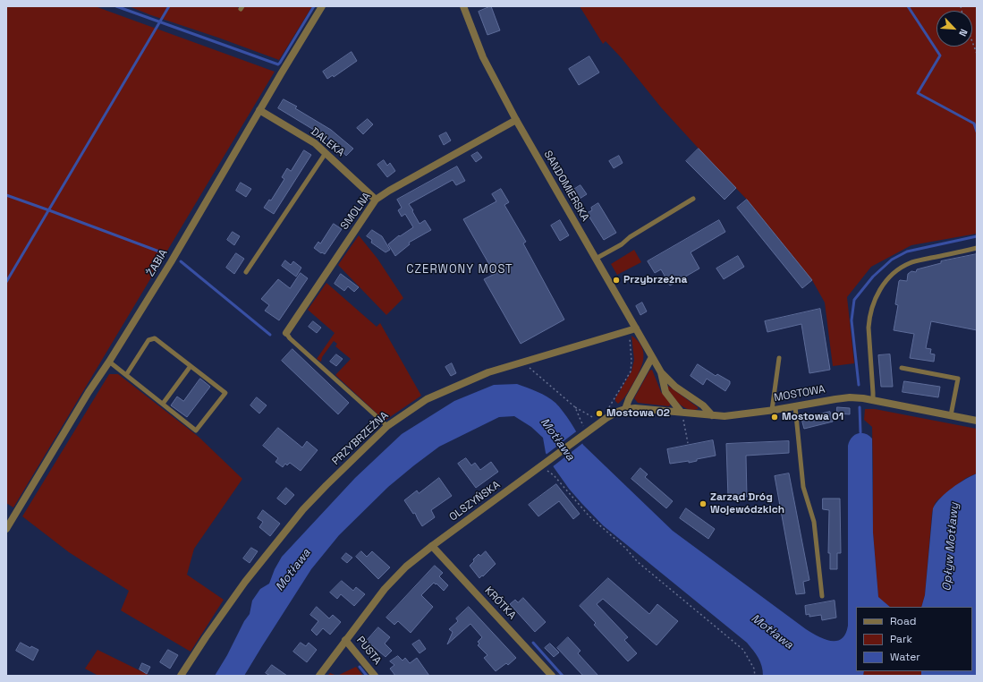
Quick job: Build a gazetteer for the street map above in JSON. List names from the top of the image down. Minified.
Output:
{"streets":{"street":["DALEKA","SANDOMIERSKA","SMOLNA","ŻABIA","MOSTOWA","PRZYBRZEŻNA","OLSZYŃSKA","KRÓTKA","PUSTA"]},"crossings":[["DALEKA","SMOLNA"],["DALEKA","ŻABIA"],["SANDOMIERSKA","SMOLNA"],["SANDOMIERSKA","MOSTOWA"],["SANDOMIERSKA","PRZYBRZEŻNA"],["MOSTOWA","OLSZYŃSKA"],["OLSZYŃSKA","KRÓTKA"],["OLSZYŃSKA","PUSTA"]],"districts":["CZERWONY MOST"],"water":["Motława","Opływ Motławy"],"places":["Przybrzeżna","Mostowa 02","Mostowa 01","Zarząd Dróg Wojewódzkich"],"legend":["Road","Park","Water"],"north":"bottom right"}
